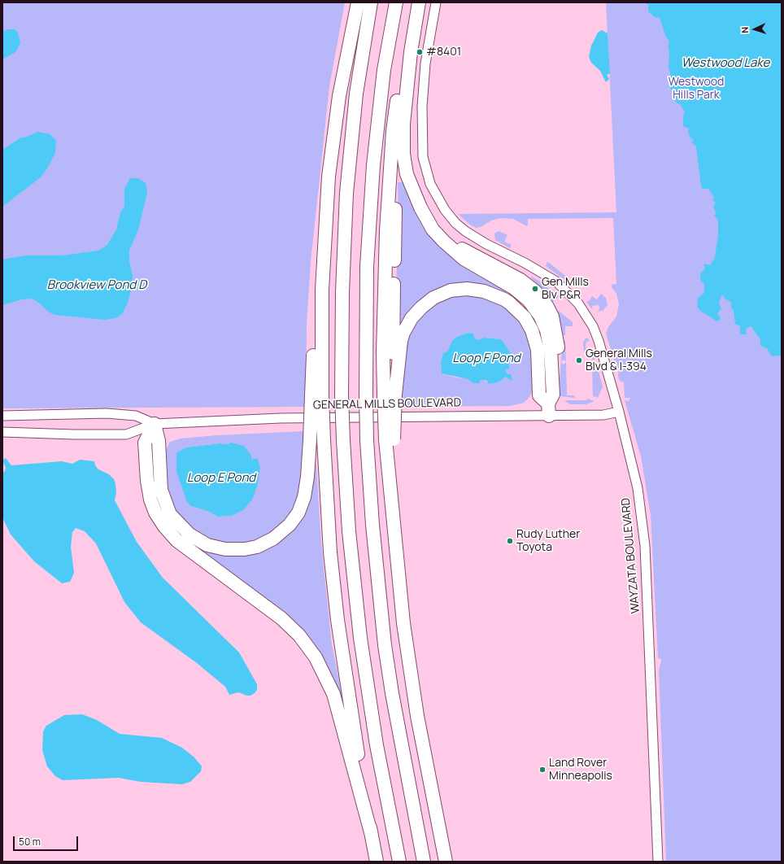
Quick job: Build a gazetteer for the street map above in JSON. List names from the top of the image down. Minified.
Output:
{"streets":{"street":["GENERAL MILLS BOULEVARD","WAYZATA BOULEVARD"]},"crossings":[["GENERAL MILLS BOULEVARD","WAYZATA BOULEVARD"]],"water":["Westwood Lake","Brookview Pond D","Loop F Pond","Loop E Pond"],"parks":["Westwood Hills Park"],"places":["#8401","Gen Mills Blv P&R","General Mills Blvd & I-394","Rudy Luther Toyota","Land Rover Minneapolis"],"scale_bar":"50 m","north":"left"}
